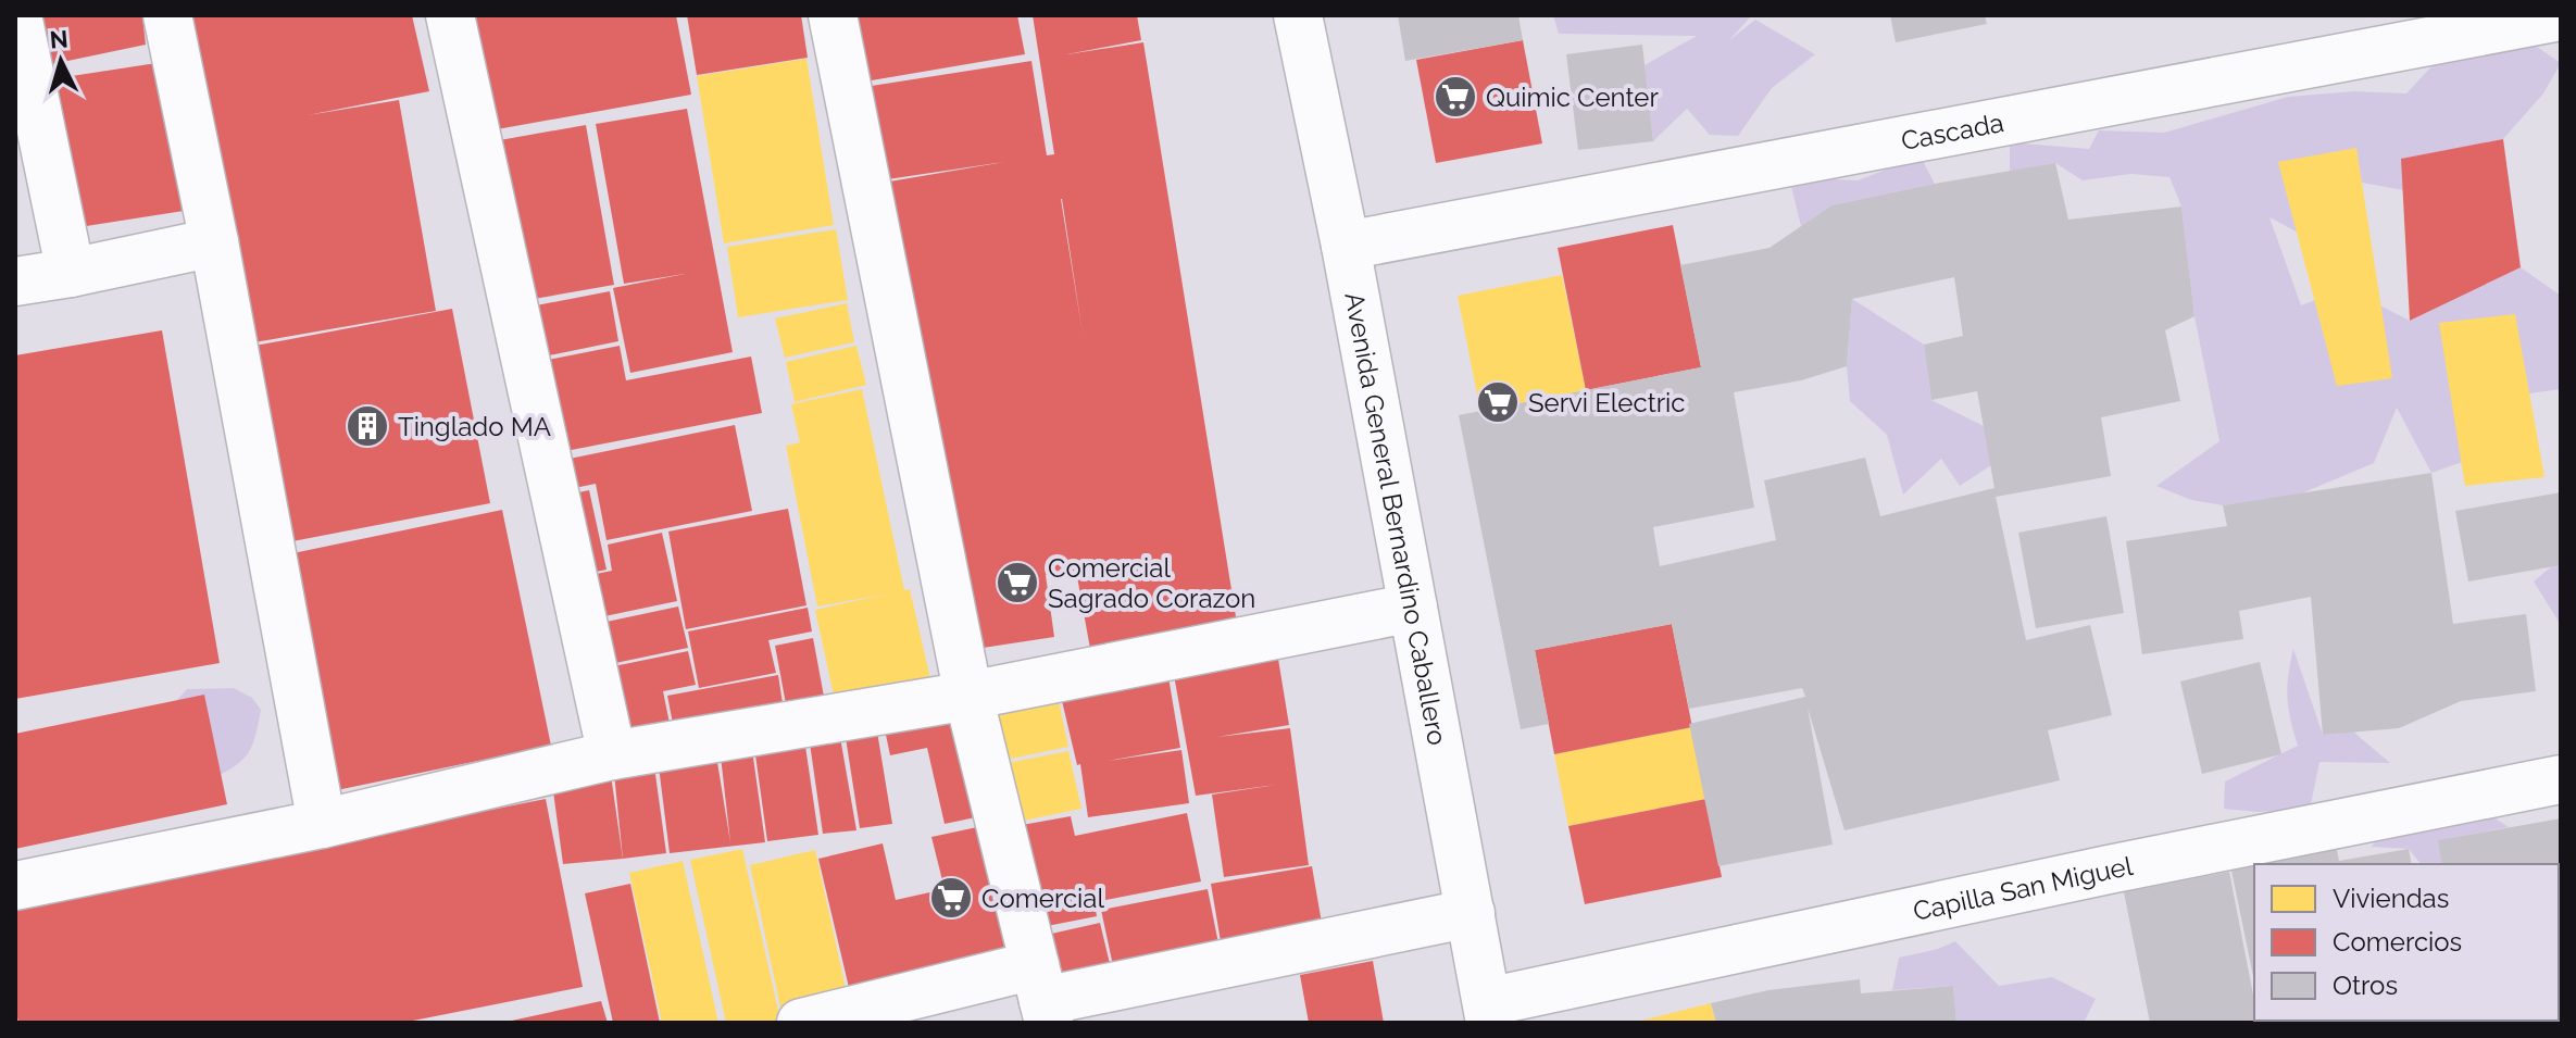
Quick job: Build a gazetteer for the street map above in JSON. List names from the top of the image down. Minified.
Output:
{"streets":{"street":["Cascada","Avenida General Bernardino Caballero","Capilla San Miguel"]},"crossings":[["Cascada","Avenida General Bernardino Caballero"],["Avenida General Bernardino Caballero","Capilla San Miguel"]],"places":{"supermarket":["Quimic Center","Servi Electric","Comercial Sagrado Corazon","Comercial"],"building":["Tinglado MA"]},"legend":["Viviendas","Comercios","Otros"],"north":"top"}
